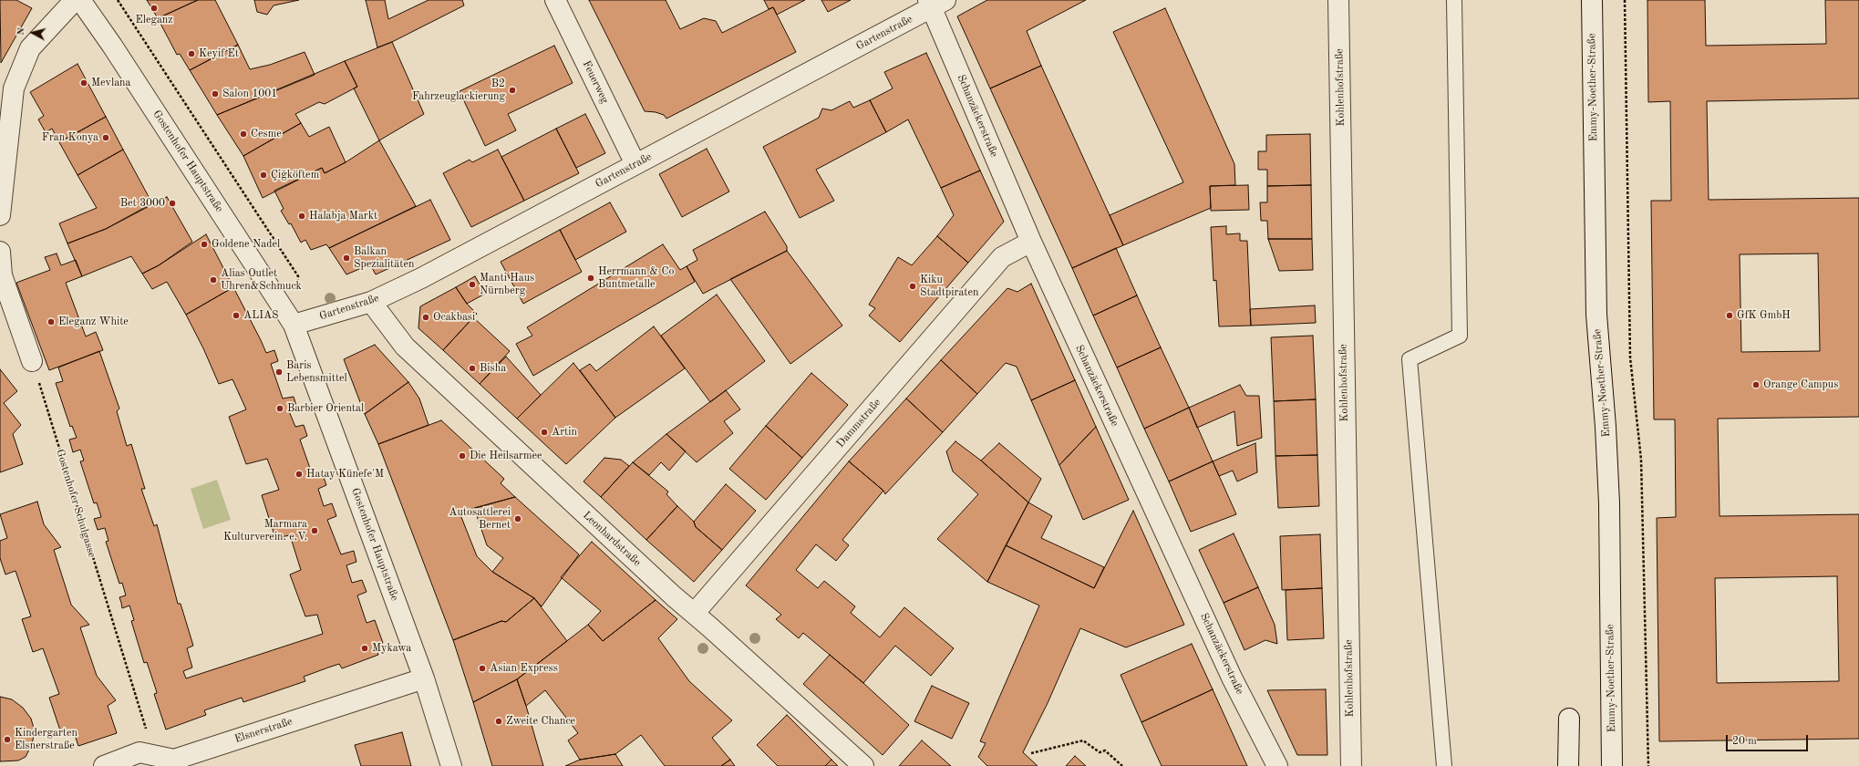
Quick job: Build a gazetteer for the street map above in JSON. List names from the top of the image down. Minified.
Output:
{"streets":{"street":["Gartenstraße","Feuerweg","Kohlenhofstraße","Emmy-Noether-Straße","Schanzäckerstraße","Gostenhofer Hauptstraße","Dammstraße","Leonhardstraße","Elsnerstraße"],"path":["Gostenhofer Schulgasse"]},"crossings":[["Gartenstraße","Feuerweg"],["Gartenstraße","Schanzäckerstraße"],["Gartenstraße","Gostenhofer Hauptstraße"],["Gartenstraße","Leonhardstraße"],["Schanzäckerstraße","Dammstraße"],["Gostenhofer Hauptstraße","Elsnerstraße"],["Dammstraße","Leonhardstraße"],["Gostenhofer Schulgasse","Elsnerstraße"]],"places":["Eleganz","Keyif Et","Mevlana","B2 Fahrzeuglackierung","Salon 1001","Cesme","Fran Konya","Çiğköftem","Bet 3000","Halabja Markt","Goldene Nadel","Balkan Spezialitäten","Herrmann & Co Buntmetalle","Alias Outlet Uhren&Schmuck","Manti Haus Nürnberg","Kiku Stadtpiraten","ALIAS","GfK GmbH","Ocakbasi","Eleganz White","Bisha","Baris Lebensmittel","Orange Campus","Barbier Oriental","Artin","Die Heilsarmee","Hatay Künefe'M","Autosattlerei Bernet","Marmara Kulturverein. e.V.","Mykawa","Asian Express","Zweite Chance","Kindergarten Elsnerstraße"],"scale_bar":"20 m","north":"left"}
